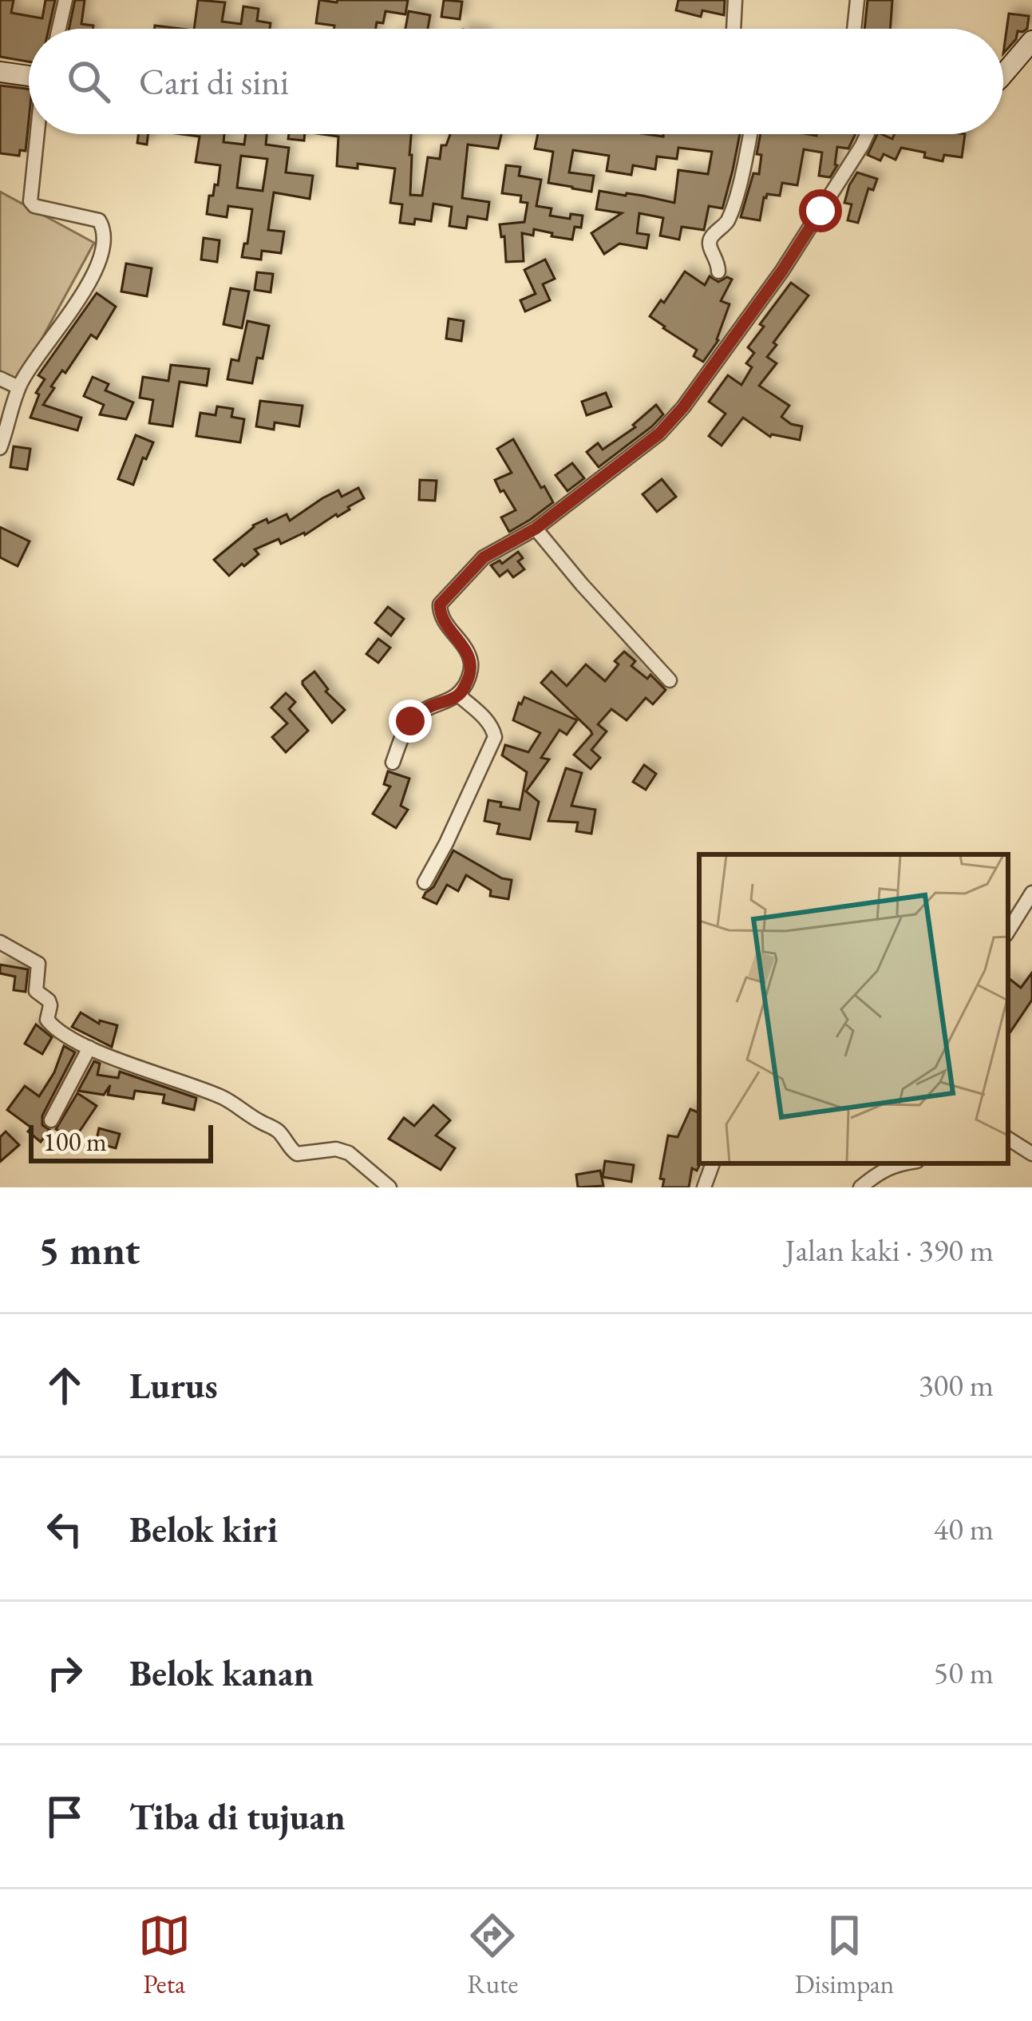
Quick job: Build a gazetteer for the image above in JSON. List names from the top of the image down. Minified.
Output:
{"scale_bar":"100 m","page":{"search":"Cari di sini","scale":"100 m","heading":["5 mnt","Jalan kaki · 390 m"],"list":[["Lurus","300 m"],["Belok kiri","40 m"],["Belok kanan","50 m"],"Tiba di tujuan"],"nav":["Peta","Rute","Disimpan"]}}
